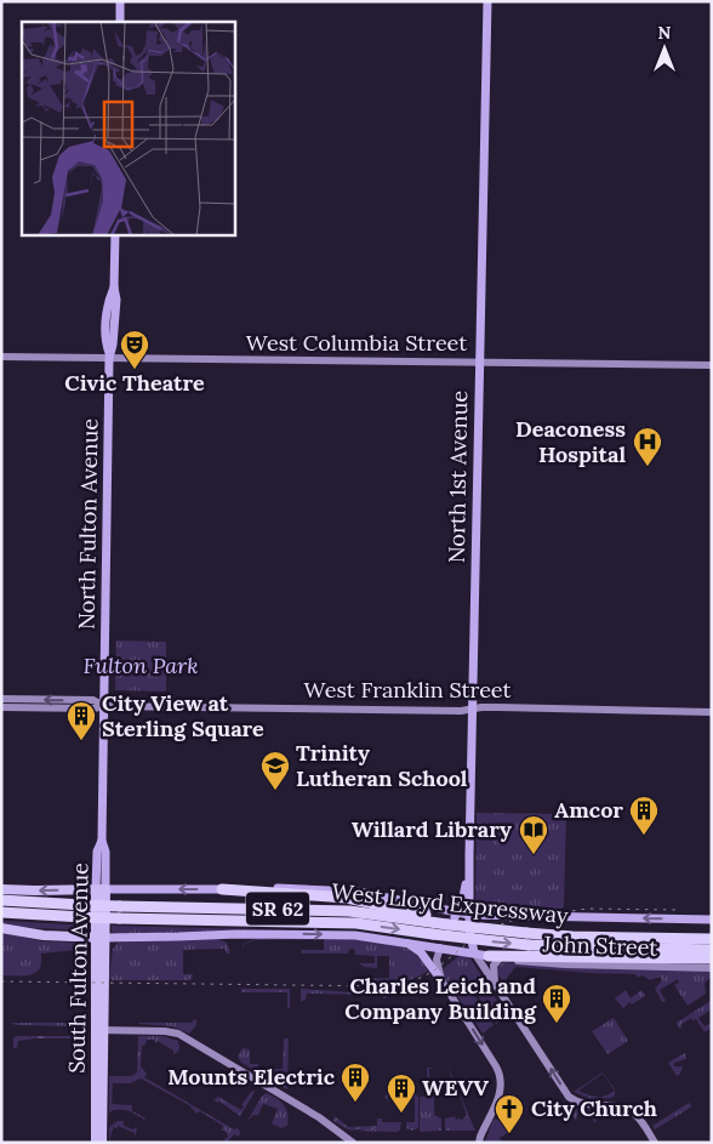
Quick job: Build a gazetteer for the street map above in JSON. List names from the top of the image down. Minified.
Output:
{"streets":{"highway":["West Lloyd Expressway","SR 62","South Fulton Avenue"],"main road":["West Columbia Street","North 1st Avenue","North Fulton Avenue","West Franklin Street","John Street"]},"crossings":[["West Columbia Street","North 1st Avenue"],["West Columbia Street","North Fulton Avenue"],["North 1st Avenue","West Franklin Street"],["North Fulton Avenue","West Franklin Street"],["North Fulton Avenue","South Fulton Avenue"]],"parks":["Fulton Park"],"places":{"theatre":["Civic Theatre"],"hospital":["Deaconess Hospital"],"building":["City View at Sterling Square","Amcor","Charles Leich and Company Building","Mounts Electric","WEVV"],"school or university":["Trinity Lutheran School"],"library":["Willard Library"],"church":["City Church"]},"north":"top"}
